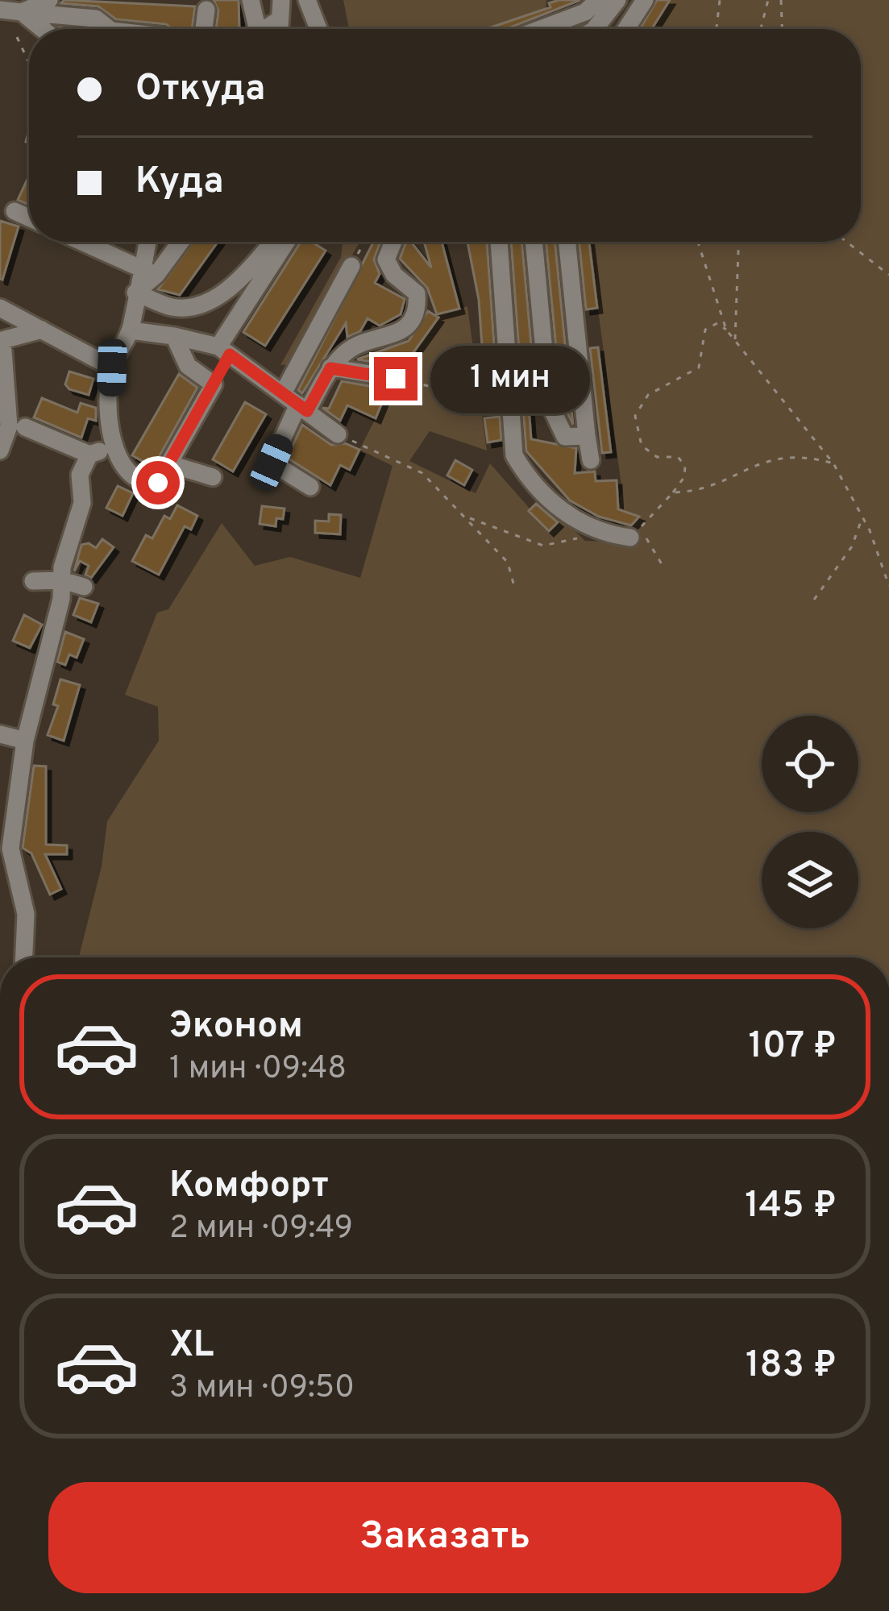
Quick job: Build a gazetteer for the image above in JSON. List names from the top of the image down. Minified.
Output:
{"page":{"banner":["Откуда","Куда"],"bubble":"1 мин","list":[{"name":"Эконом","note":"1 мин · 09:48","value":"107 ₽"},{"name":"Комфорт","note":"2 мин · 09:49","value":"145 ₽"},{"name":"XL","note":"3 мин · 09:50","value":"183 ₽"}],"buttons":"Заказать"}}
